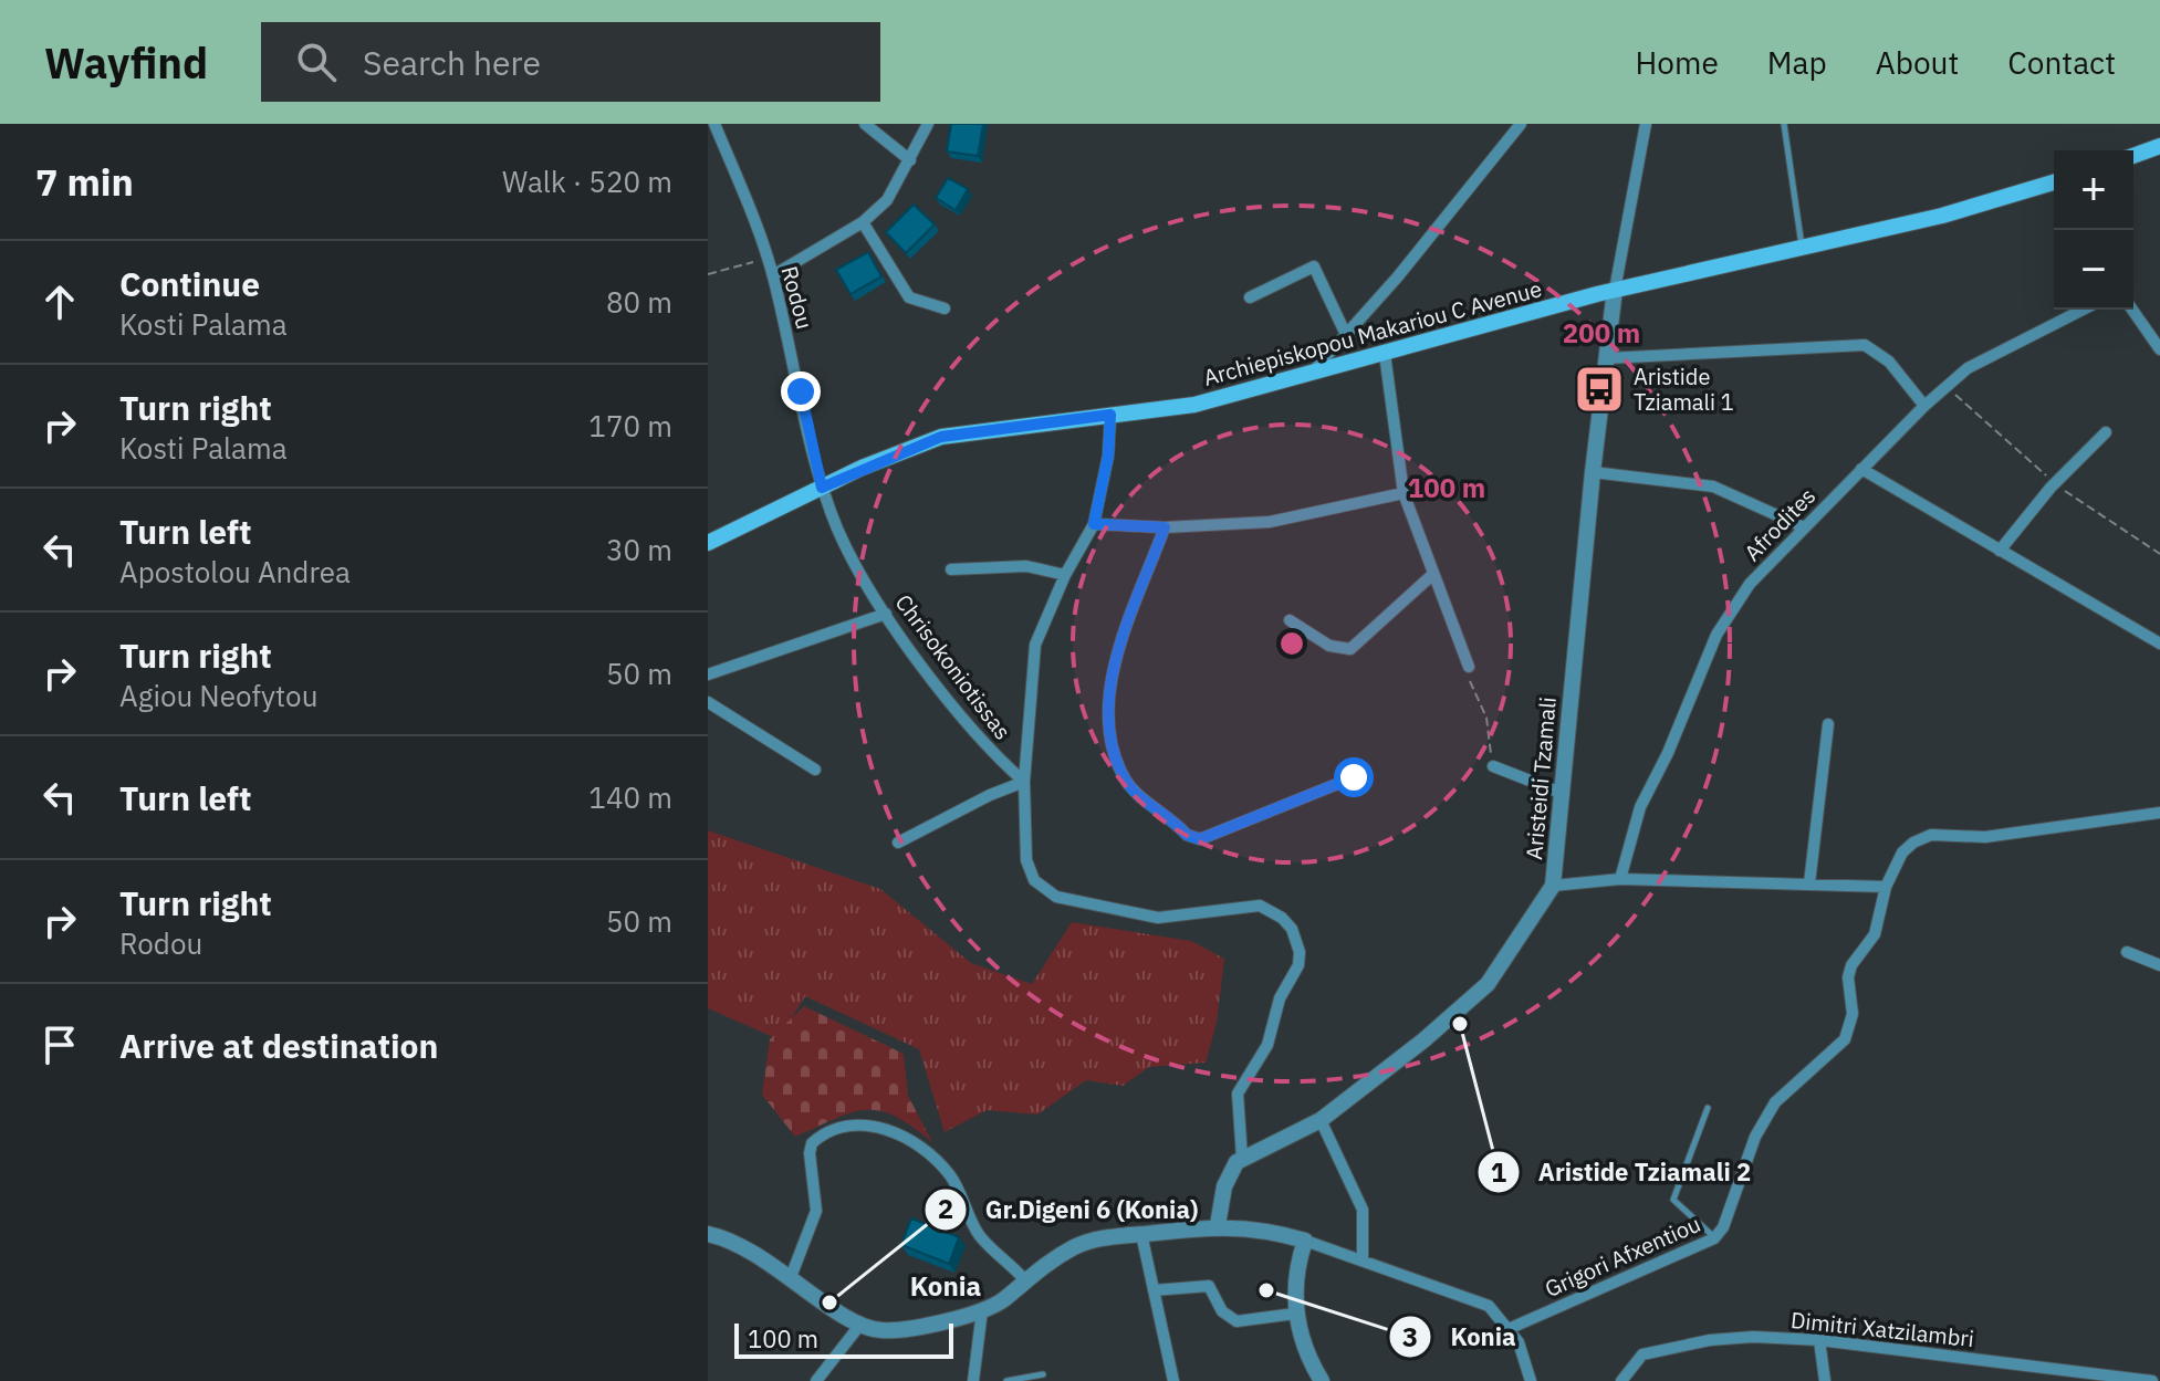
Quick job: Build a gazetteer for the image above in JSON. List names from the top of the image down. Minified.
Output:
{"streets":{"main road":["Archiepiskopou Makariou C Avenue"],"street":["Rodou","Afrodites","Chrisokoniotissas","Aristeidi Tzamali","Grigori Afxentiou","Dimitri Xatzilambri"]},"crossings":[["Rodou","Archiepiskopou Makariou C Avenue"],["Rodou","Chrisokoniotissas"],["Archiepiskopou Makariou C Avenue","Chrisokoniotissas"],["Archiepiskopou Makariou C Avenue","Aristeidi Tzamali"]],"districts":["Konia"],"places":{"bus stop":["Aristide Tziamali 1"],"other":["Aristide Tziamali 2","Konia","Gr.Digeni 6 (Konia)"]},"scale_bar":"100 m","page":{"header":"Wayfind","search":"Search here","nav":["Home","Map","About","Contact"],"heading":["7 min","Walk · 520 m"],"map_buttons":["+","−"],"list":[["Continue","Kosti Palama","80 m"],["Turn right","Kosti Palama","170 m"],["Turn left","Apostolou Andrea","30 m"],["Turn right","Agiou Neofytou","50 m"],["Turn left","140 m"],["Turn right","Rodou","50 m"],"Arrive at destination"],"scale":"100 m"},"rings":["200 m","100 m"]}
